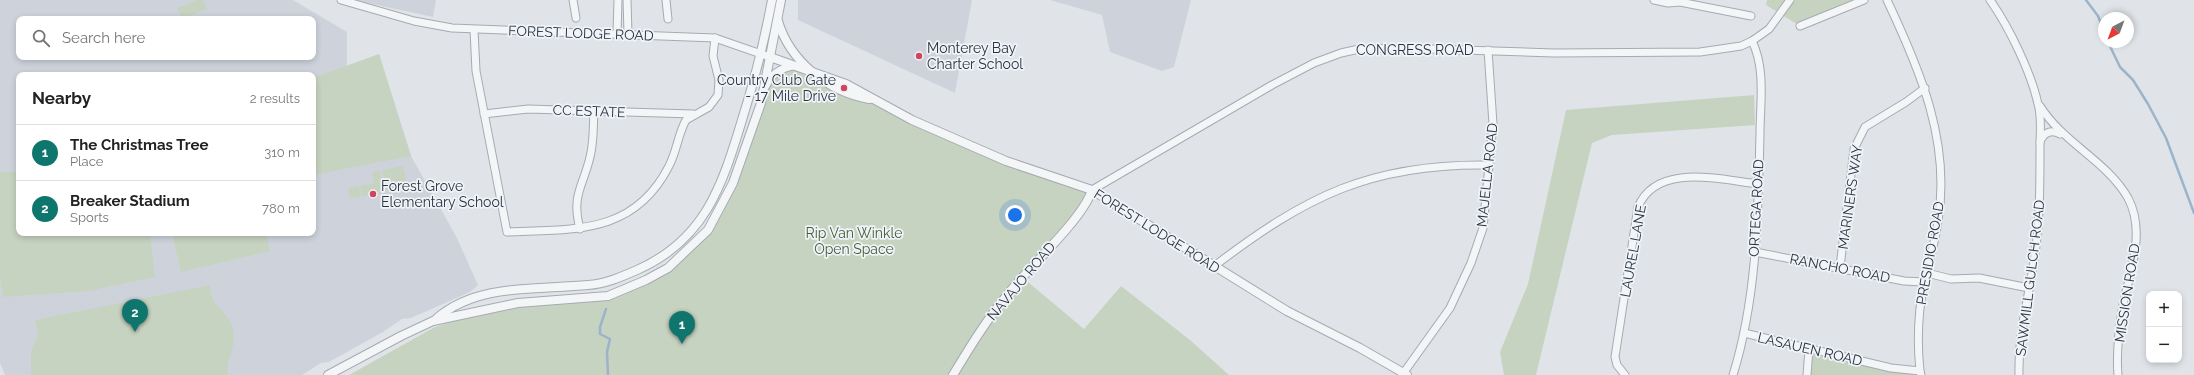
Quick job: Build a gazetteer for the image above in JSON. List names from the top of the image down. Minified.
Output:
{"streets":{"street":["FOREST LODGE ROAD","CONGRESS ROAD","CC ESTATE","MAJELLA ROAD","MARINERS WAY","ORTEGA ROAD","LAUREL LANE","PRESIDIO ROAD","RANCHO ROAD","SAWMILL GULCH ROAD","NAVAJO ROAD","MISSION ROAD","LASAUEN ROAD"]},"crossings":[["FOREST LODGE ROAD","CONGRESS ROAD"],["FOREST LODGE ROAD","MAJELLA ROAD"],["FOREST LODGE ROAD","NAVAJO ROAD"],["CONGRESS ROAD","MAJELLA ROAD"],["CONGRESS ROAD","ORTEGA ROAD"],["CONGRESS ROAD","NAVAJO ROAD"],["MARINERS WAY","PRESIDIO ROAD"],["MARINERS WAY","RANCHO ROAD"],["ORTEGA ROAD","LAUREL LANE"],["ORTEGA ROAD","RANCHO ROAD"],["ORTEGA ROAD","LASAUEN ROAD"],["PRESIDIO ROAD","RANCHO ROAD"],["PRESIDIO ROAD","LASAUEN ROAD"],["SAWMILL GULCH ROAD","MISSION ROAD"]],"parks":["Rip Van Winkle Open Space"],"places":["Monterey Bay Charter School","Country Club Gate - 17 Mile Drive","Forest Grove Elementary School"],"north":"bottom left","page":{"search":"Search here","heading":["Nearby","2 results"],"list":[{"mark":"1","name":"The Christmas Tree","note":"Place","value":"310 m"},{"mark":"2","name":"Breaker Stadium","note":"Sports","value":"780 m"}],"map_buttons":["+","−"],"pins":["2","1"]}}
